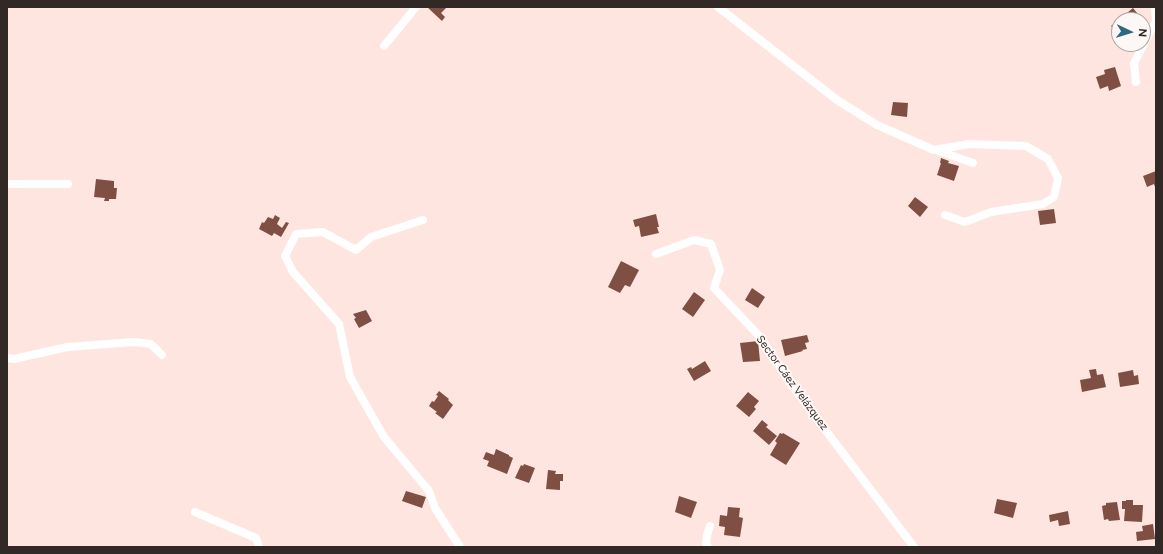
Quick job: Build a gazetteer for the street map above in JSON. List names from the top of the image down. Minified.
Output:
{"streets":{"street":["Sector Cáez Velázquez"]},"north":"right"}
